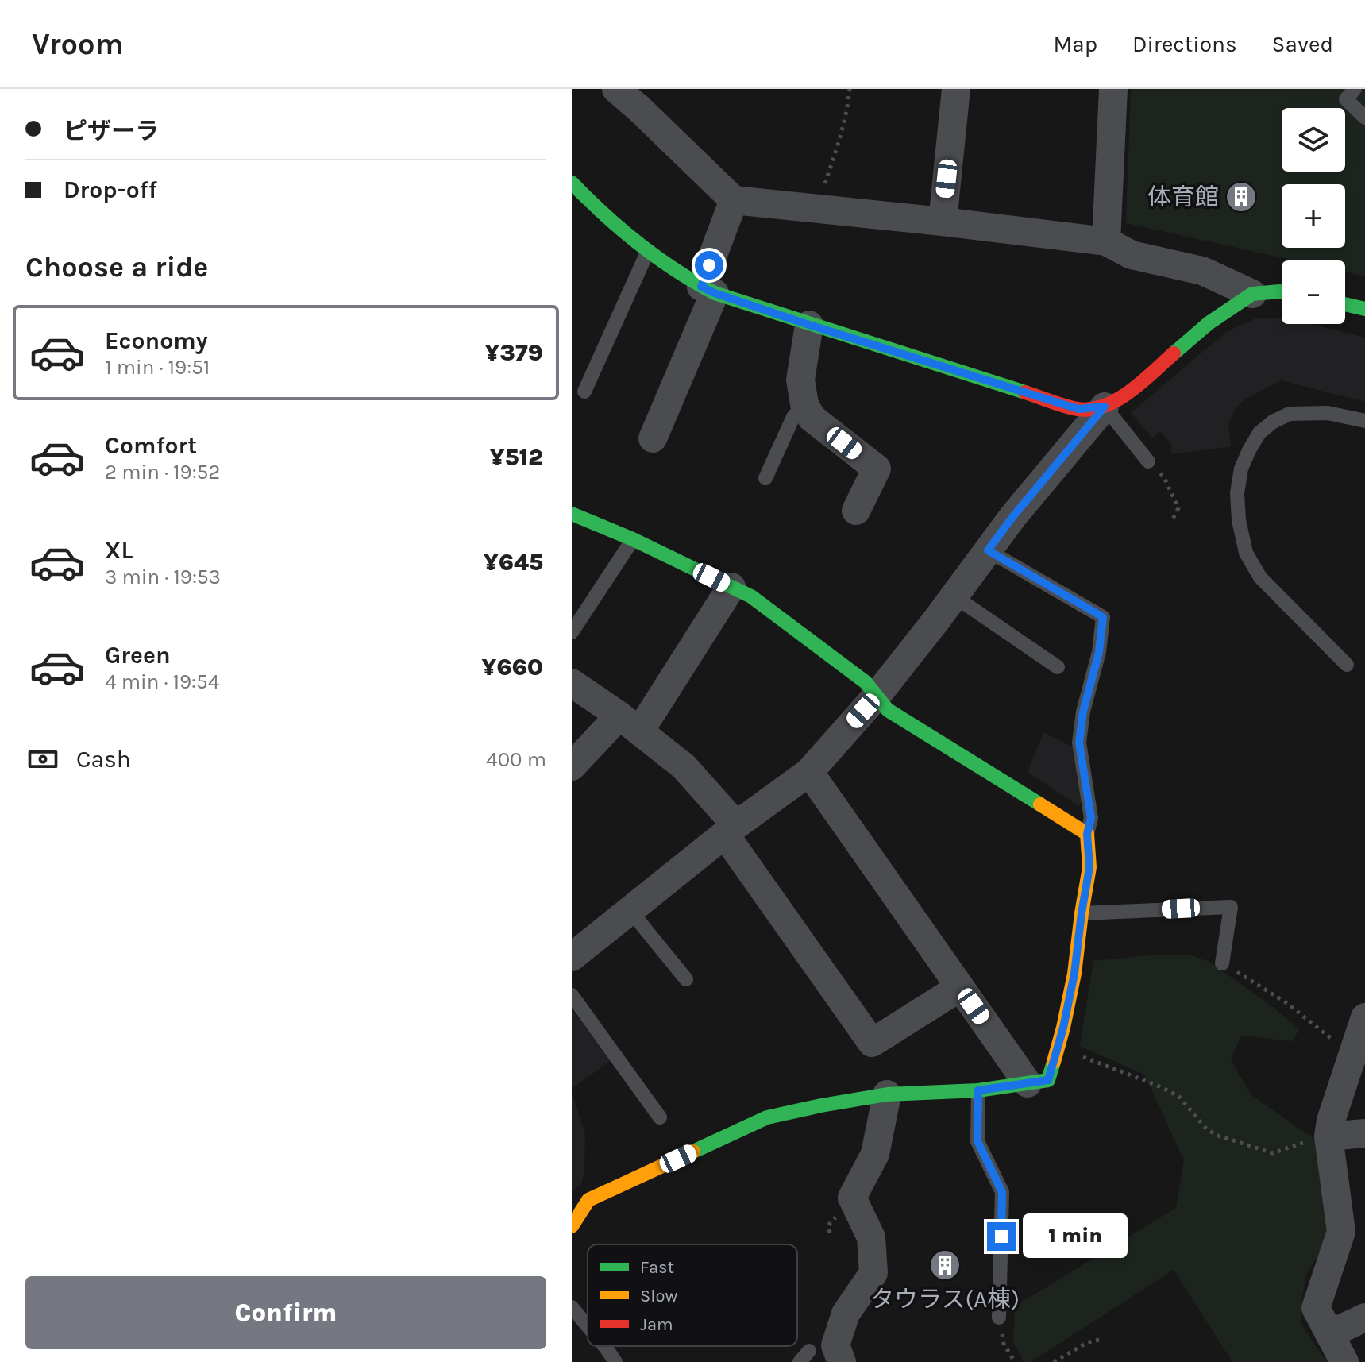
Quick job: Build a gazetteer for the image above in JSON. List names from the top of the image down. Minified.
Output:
{"places":{"building":["体育館","タウラス(A棟)"]},"legend":["Fast","Slow","Jam"],"page":{"header":"Vroom","nav":["Map","Directions","Saved"],"banner":["ピザーラ","Drop-off"],"map_buttons":["+","−"],"heading":"Choose a ride","list":[{"name":"Economy","note":"1 min · 19:51","value":"¥379"},{"name":"Comfort","note":"2 min · 19:52","value":"¥512"},{"name":"XL","note":"3 min · 19:53","value":"¥645"},{"name":"Green","note":"4 min · 19:54","value":"¥660"}],"pay":["Cash","400 m"],"bubble":"1 min","buttons":"Confirm"}}
